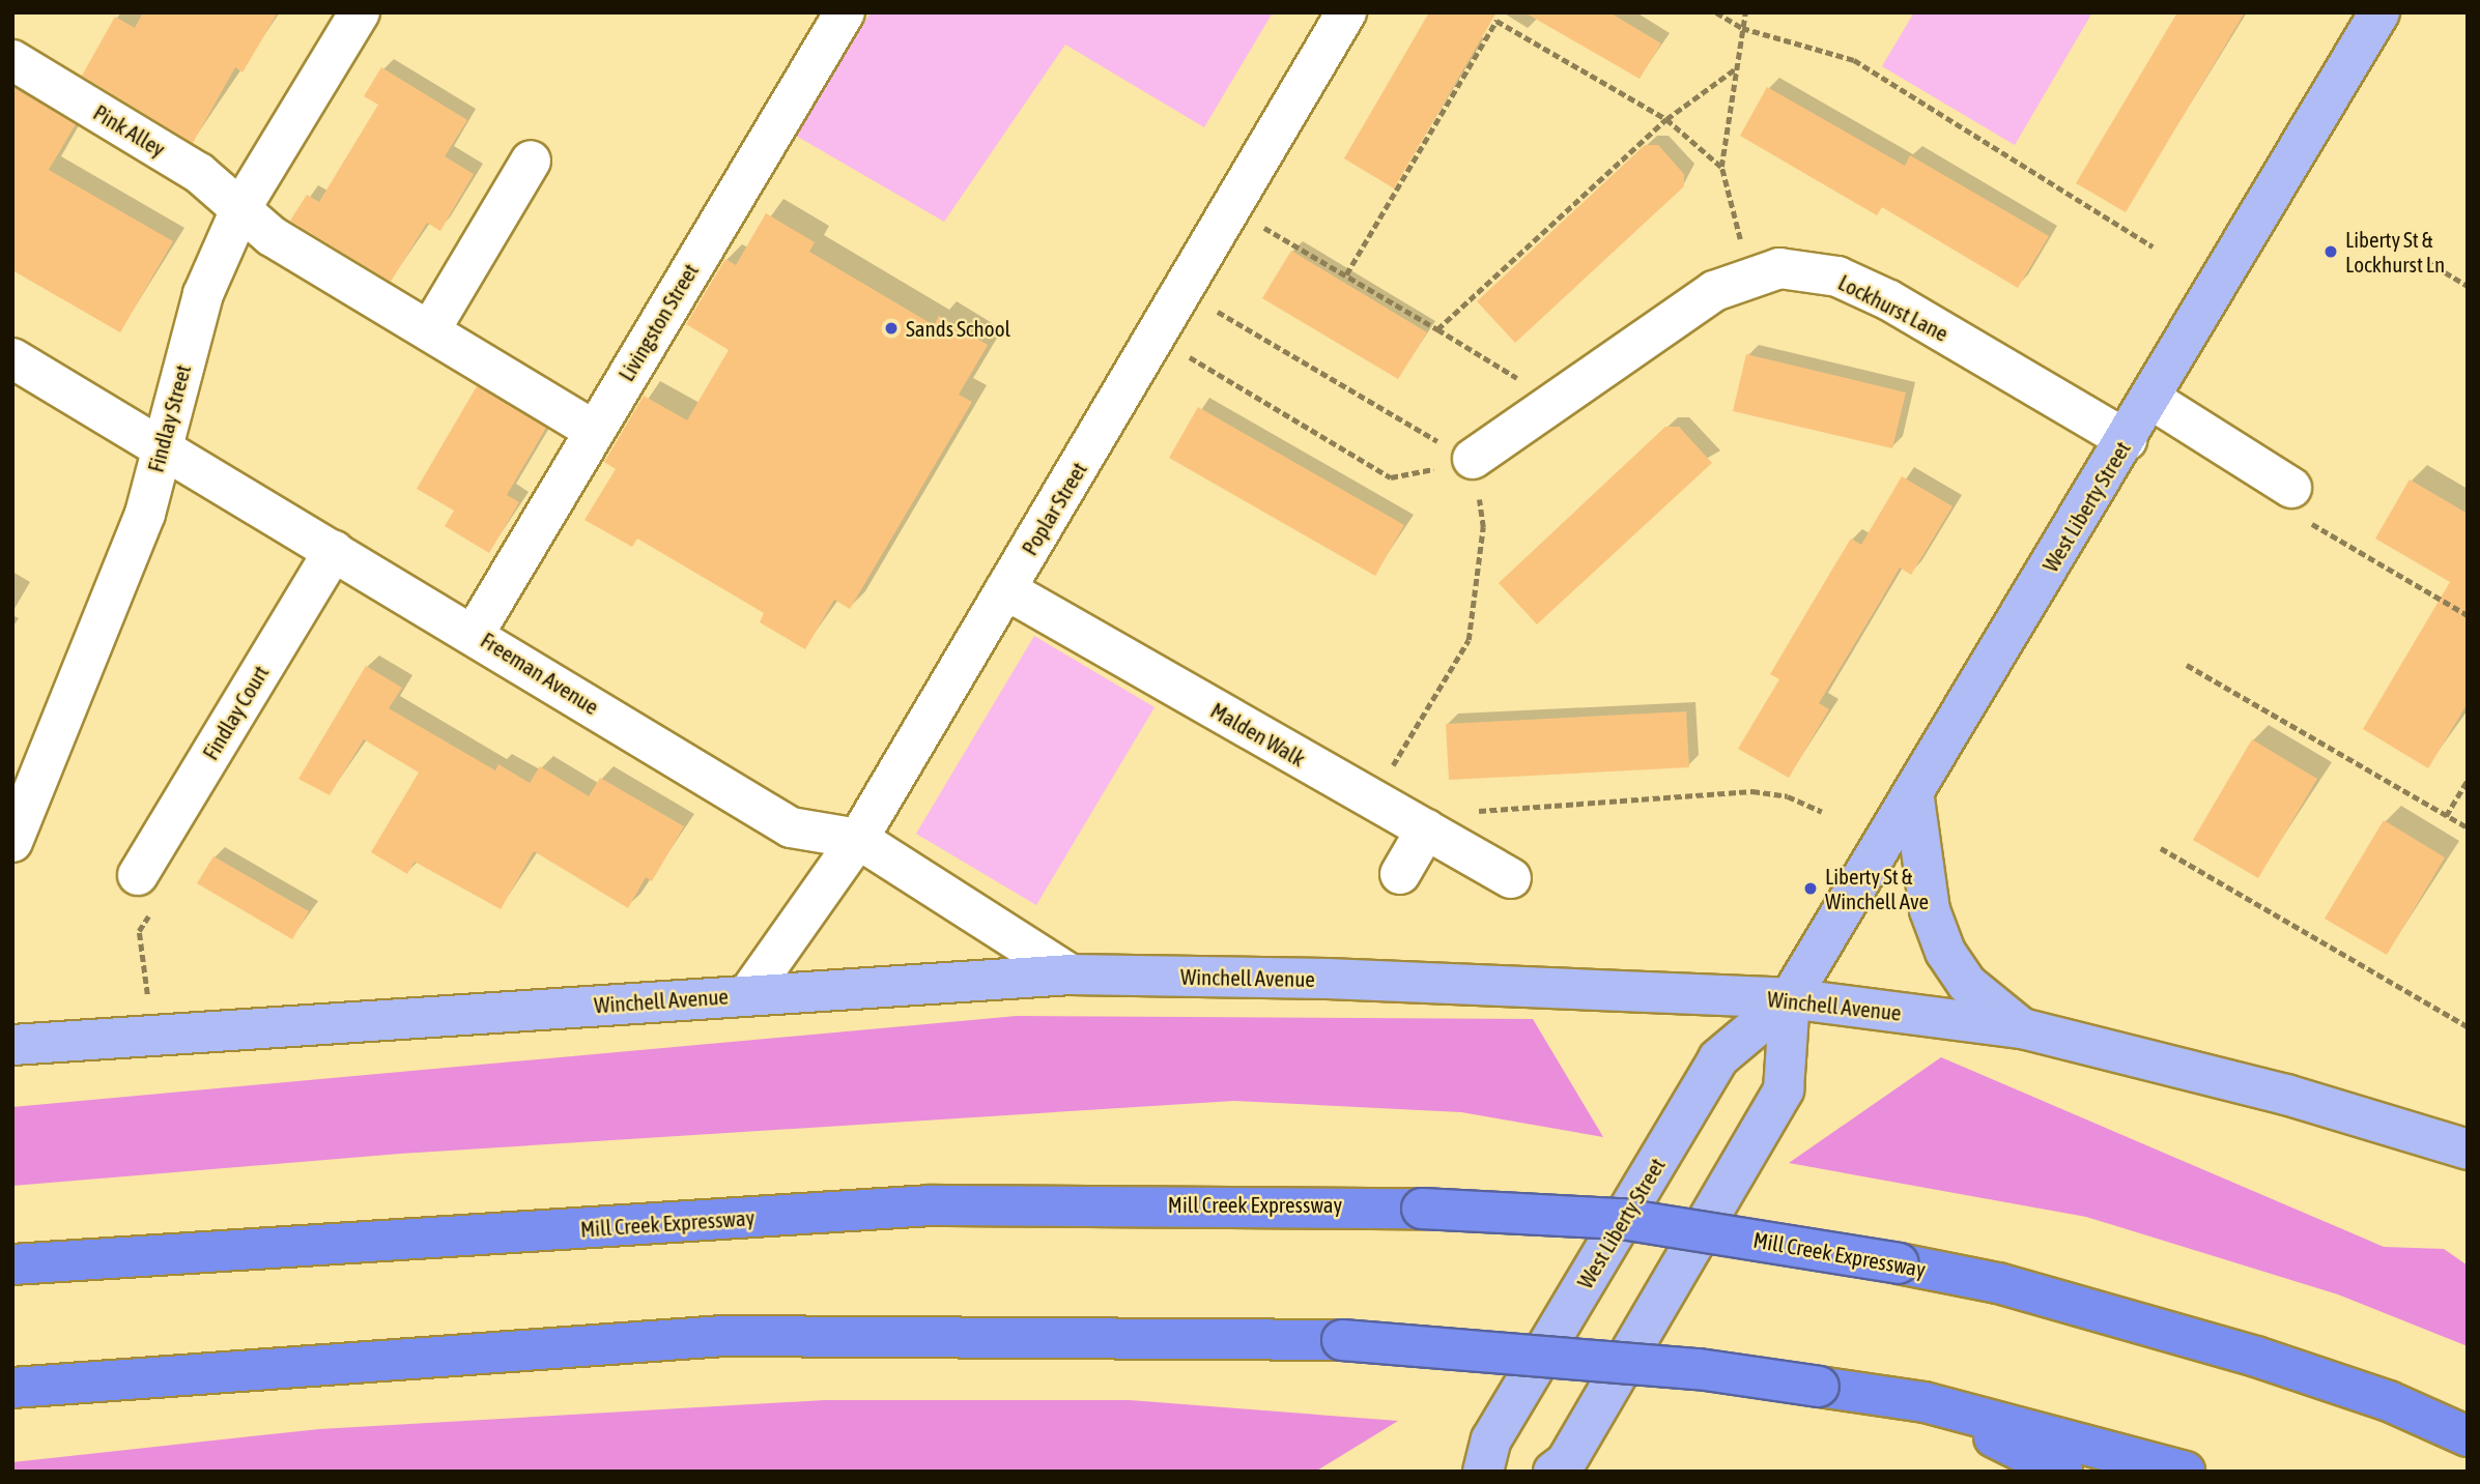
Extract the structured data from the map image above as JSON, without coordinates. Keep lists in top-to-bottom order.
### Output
{
  "streets": {
    "highway": ["Mill Creek Expressway"],
    "main road": ["West Liberty Street", "Winchell Avenue"],
    "street": [
      "Pink Alley",
      "Lockhurst Lane",
      "Livingston Street",
      "Findlay Street",
      "Poplar Street",
      "Freeman Avenue",
      "Findlay Court",
      "Malden Walk"
    ]
  },
  "crossings": [
    ["Pink Alley", "Livingston Street"],
    ["Pink Alley", "Findlay Street"],
    ["Lockhurst Lane", "West Liberty Street"],
    ["Livingston Street", "Freeman Avenue"],
    ["Findlay Street", "Freeman Avenue"],
    ["West Liberty Street", "Winchell Avenue"],
    ["Poplar Street", "Freeman Avenue"],
    ["Poplar Street", "Malden Walk"],
    ["Poplar Street", "Winchell Avenue"],
    ["Freeman Avenue", "Findlay Court"],
    ["Freeman Avenue", "Winchell Avenue"]
  ],
  "places": ["Liberty St & Lockhurst Ln", "Sands School", "Liberty St & Winchell Ave"]
}
